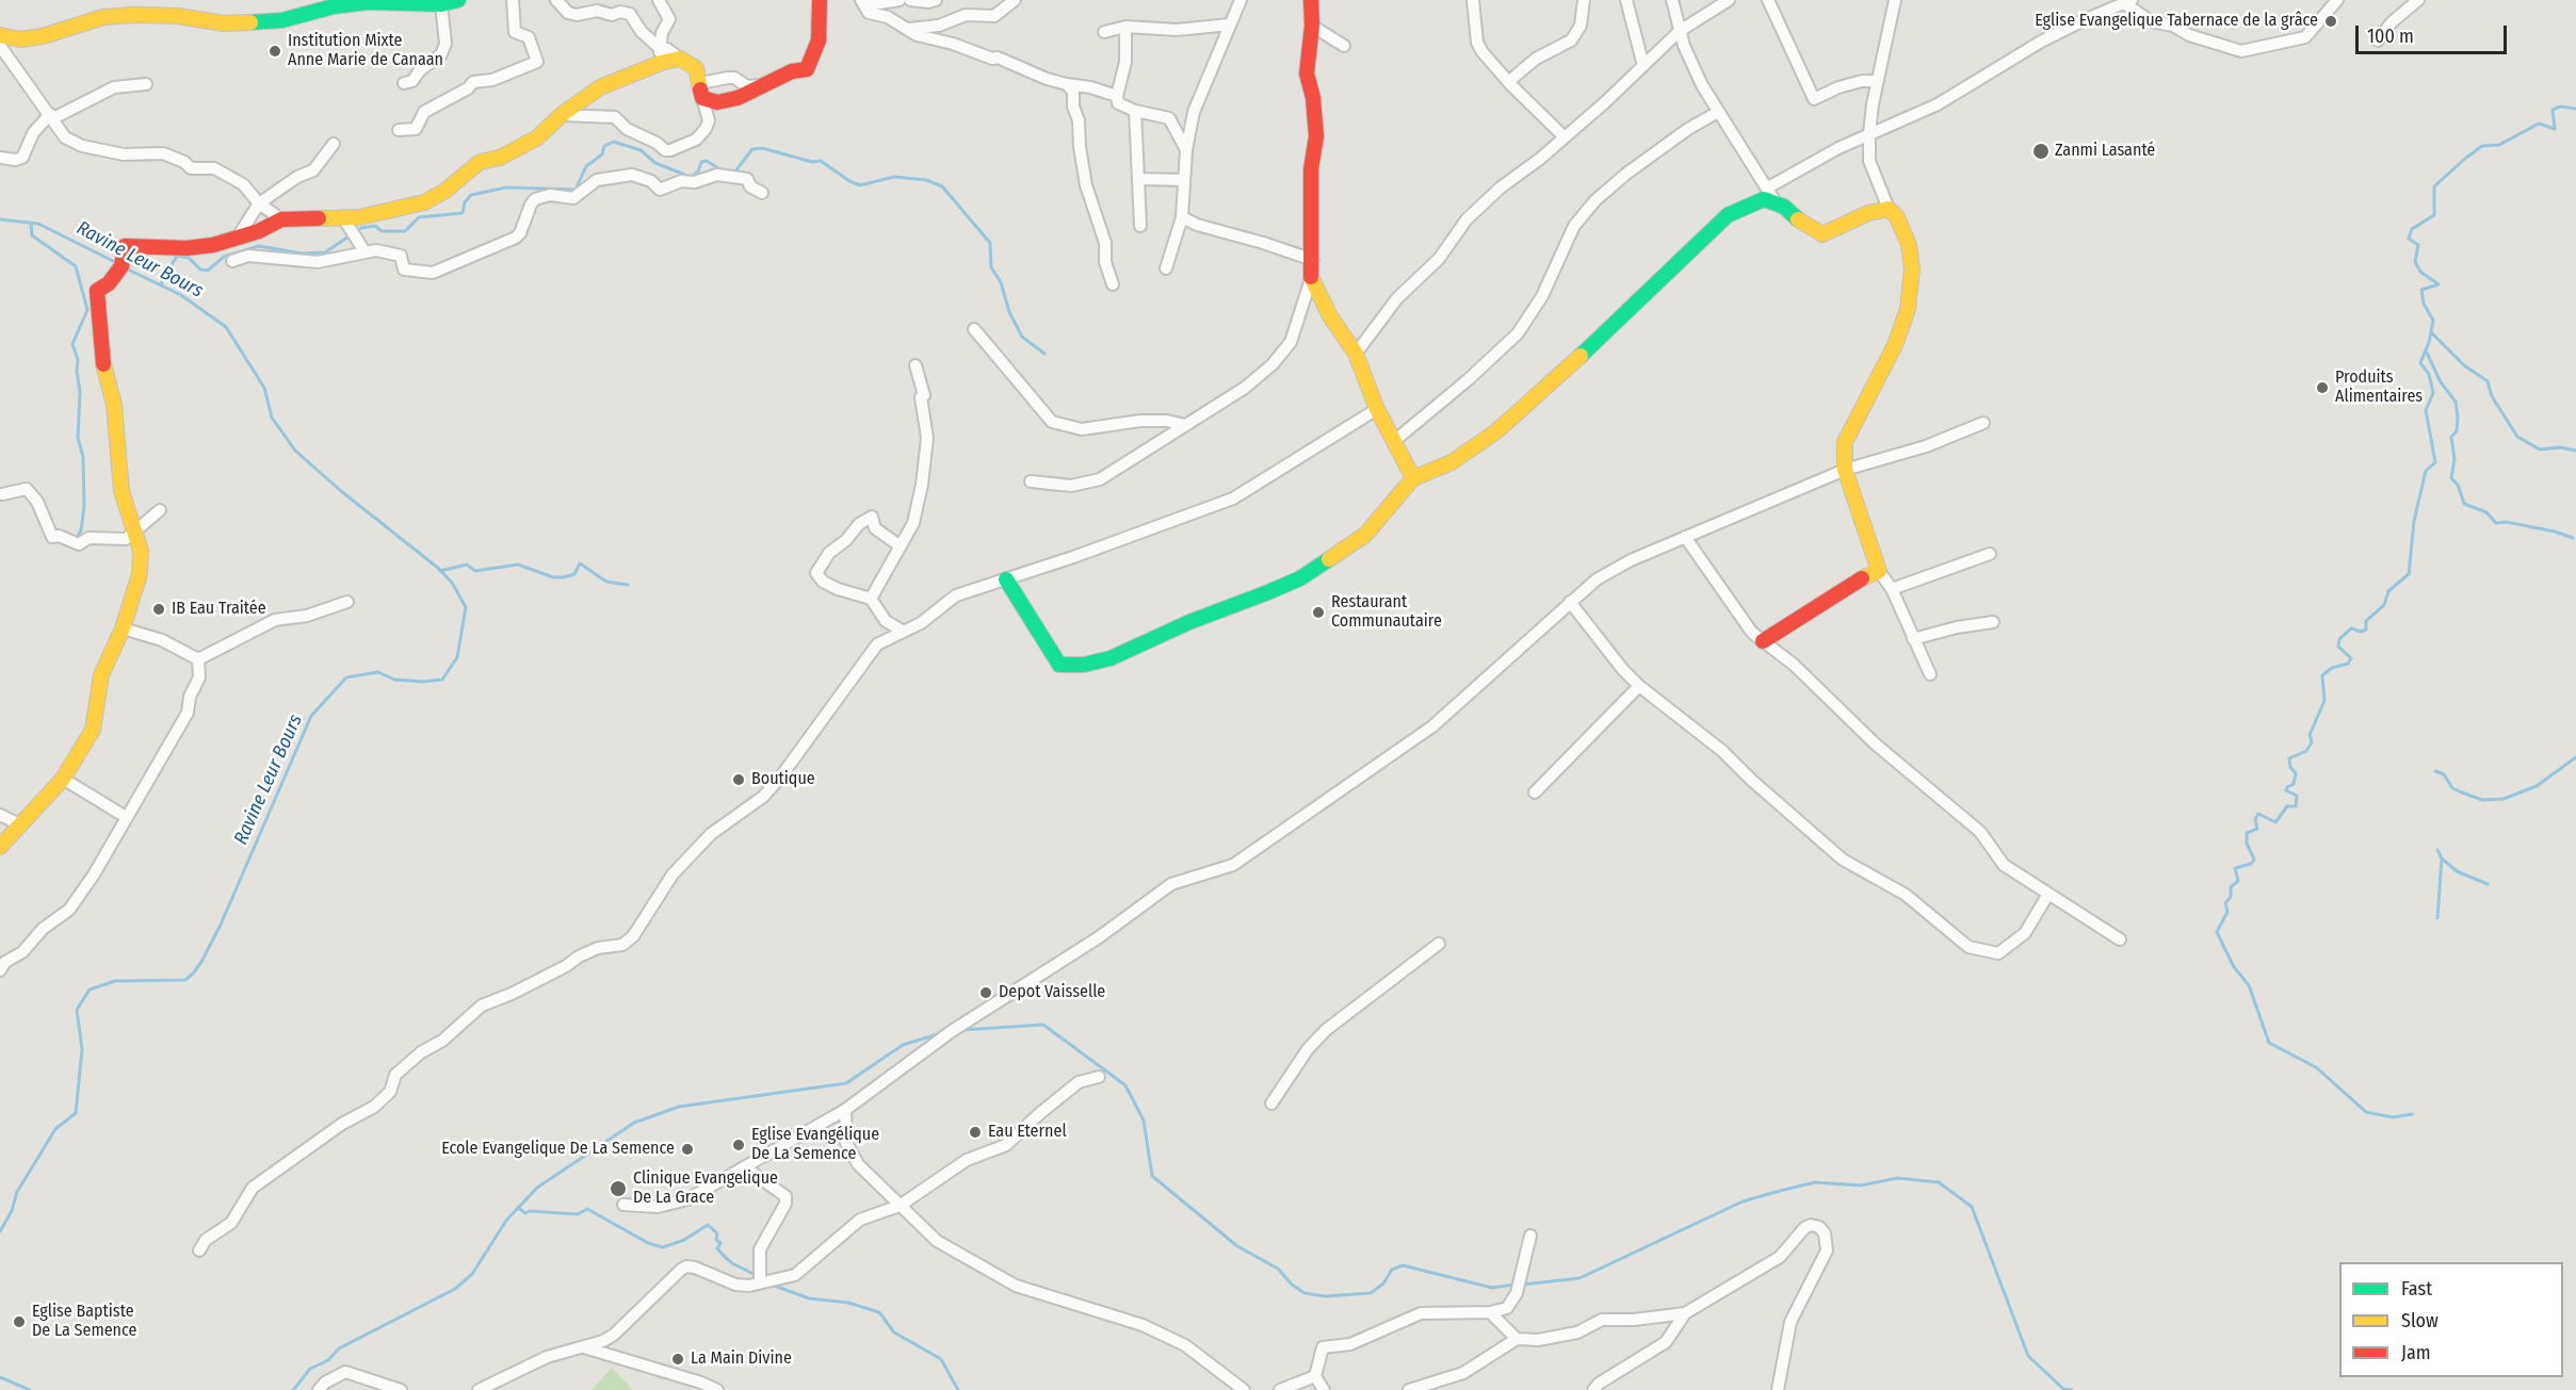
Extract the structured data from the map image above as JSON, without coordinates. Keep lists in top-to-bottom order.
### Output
{
  "water": ["Ravine Leur Bours"],
  "places": [
    "Eglise Evangelique Tabernace de la grâce",
    "Institution Mixte Anne Marie de Canaan",
    "Zanmi Lasanté",
    "Produits Alimentaires",
    "IB Eau Traitée",
    "Restaurant Communautaire",
    "Boutique",
    "Depot Vaisselle",
    "Eau Eternel",
    "Eglise Evangélique De La Semence",
    "Ecole Evangelique De La Semence",
    "Clinique Evangelique De La Grace",
    "Eglise Baptiste De La Semence",
    "La Main Divine"
  ],
  "legend": ["Fast", "Slow", "Jam"],
  "scale_bar": "100 m"
}
